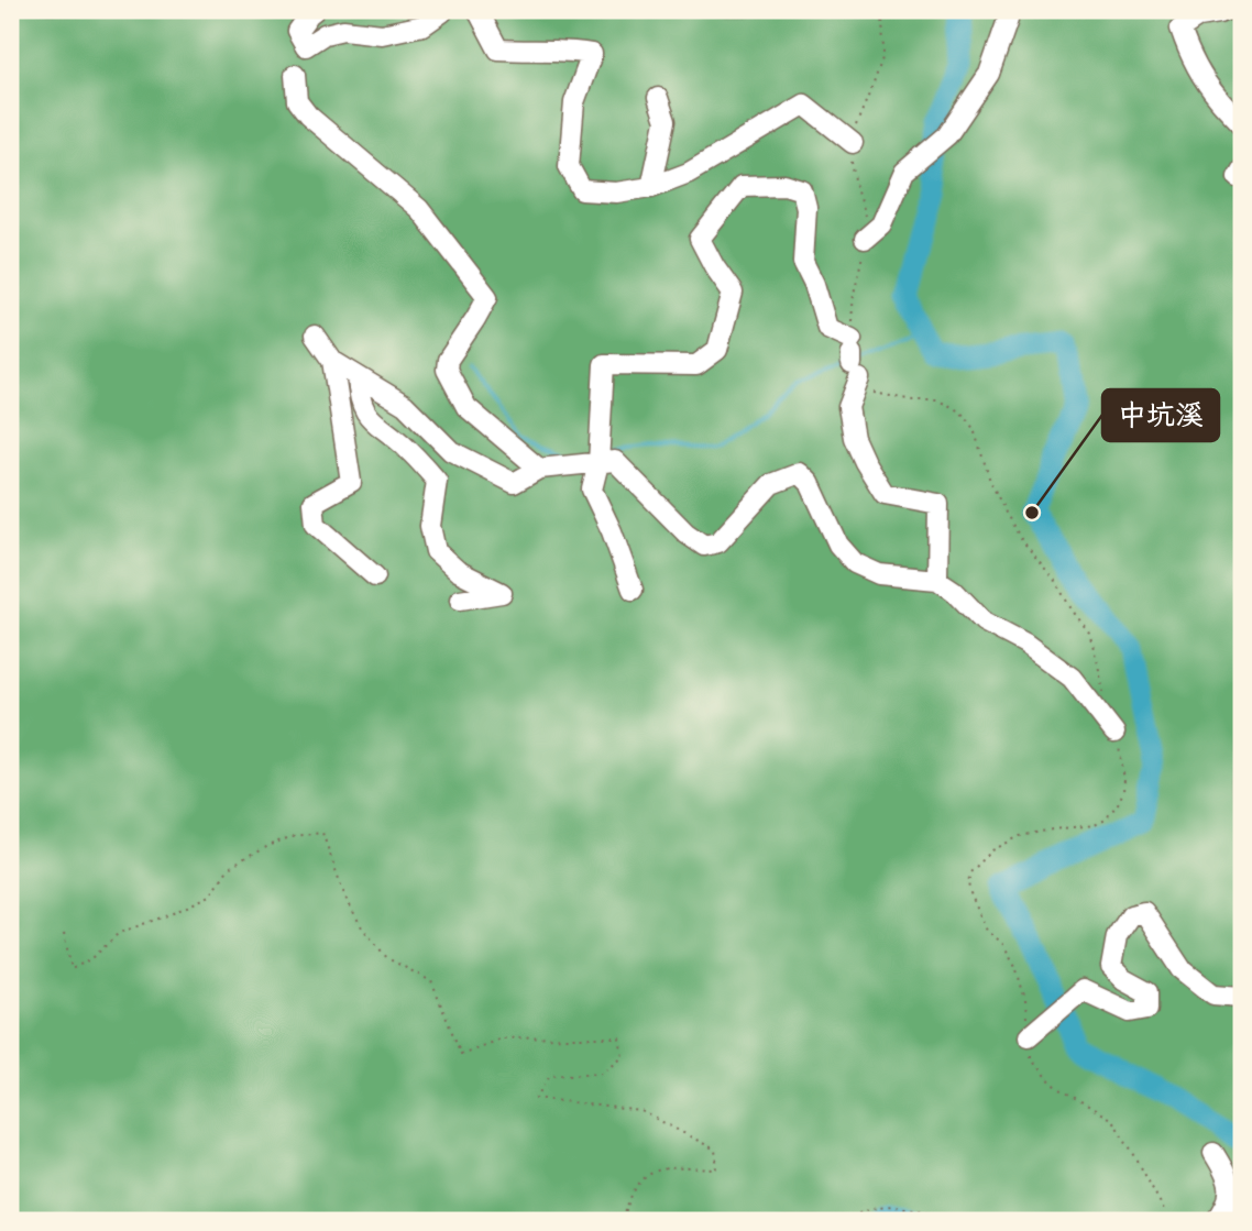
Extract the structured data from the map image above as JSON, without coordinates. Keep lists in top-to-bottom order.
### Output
{
  "places": ["中坑溪"]
}
